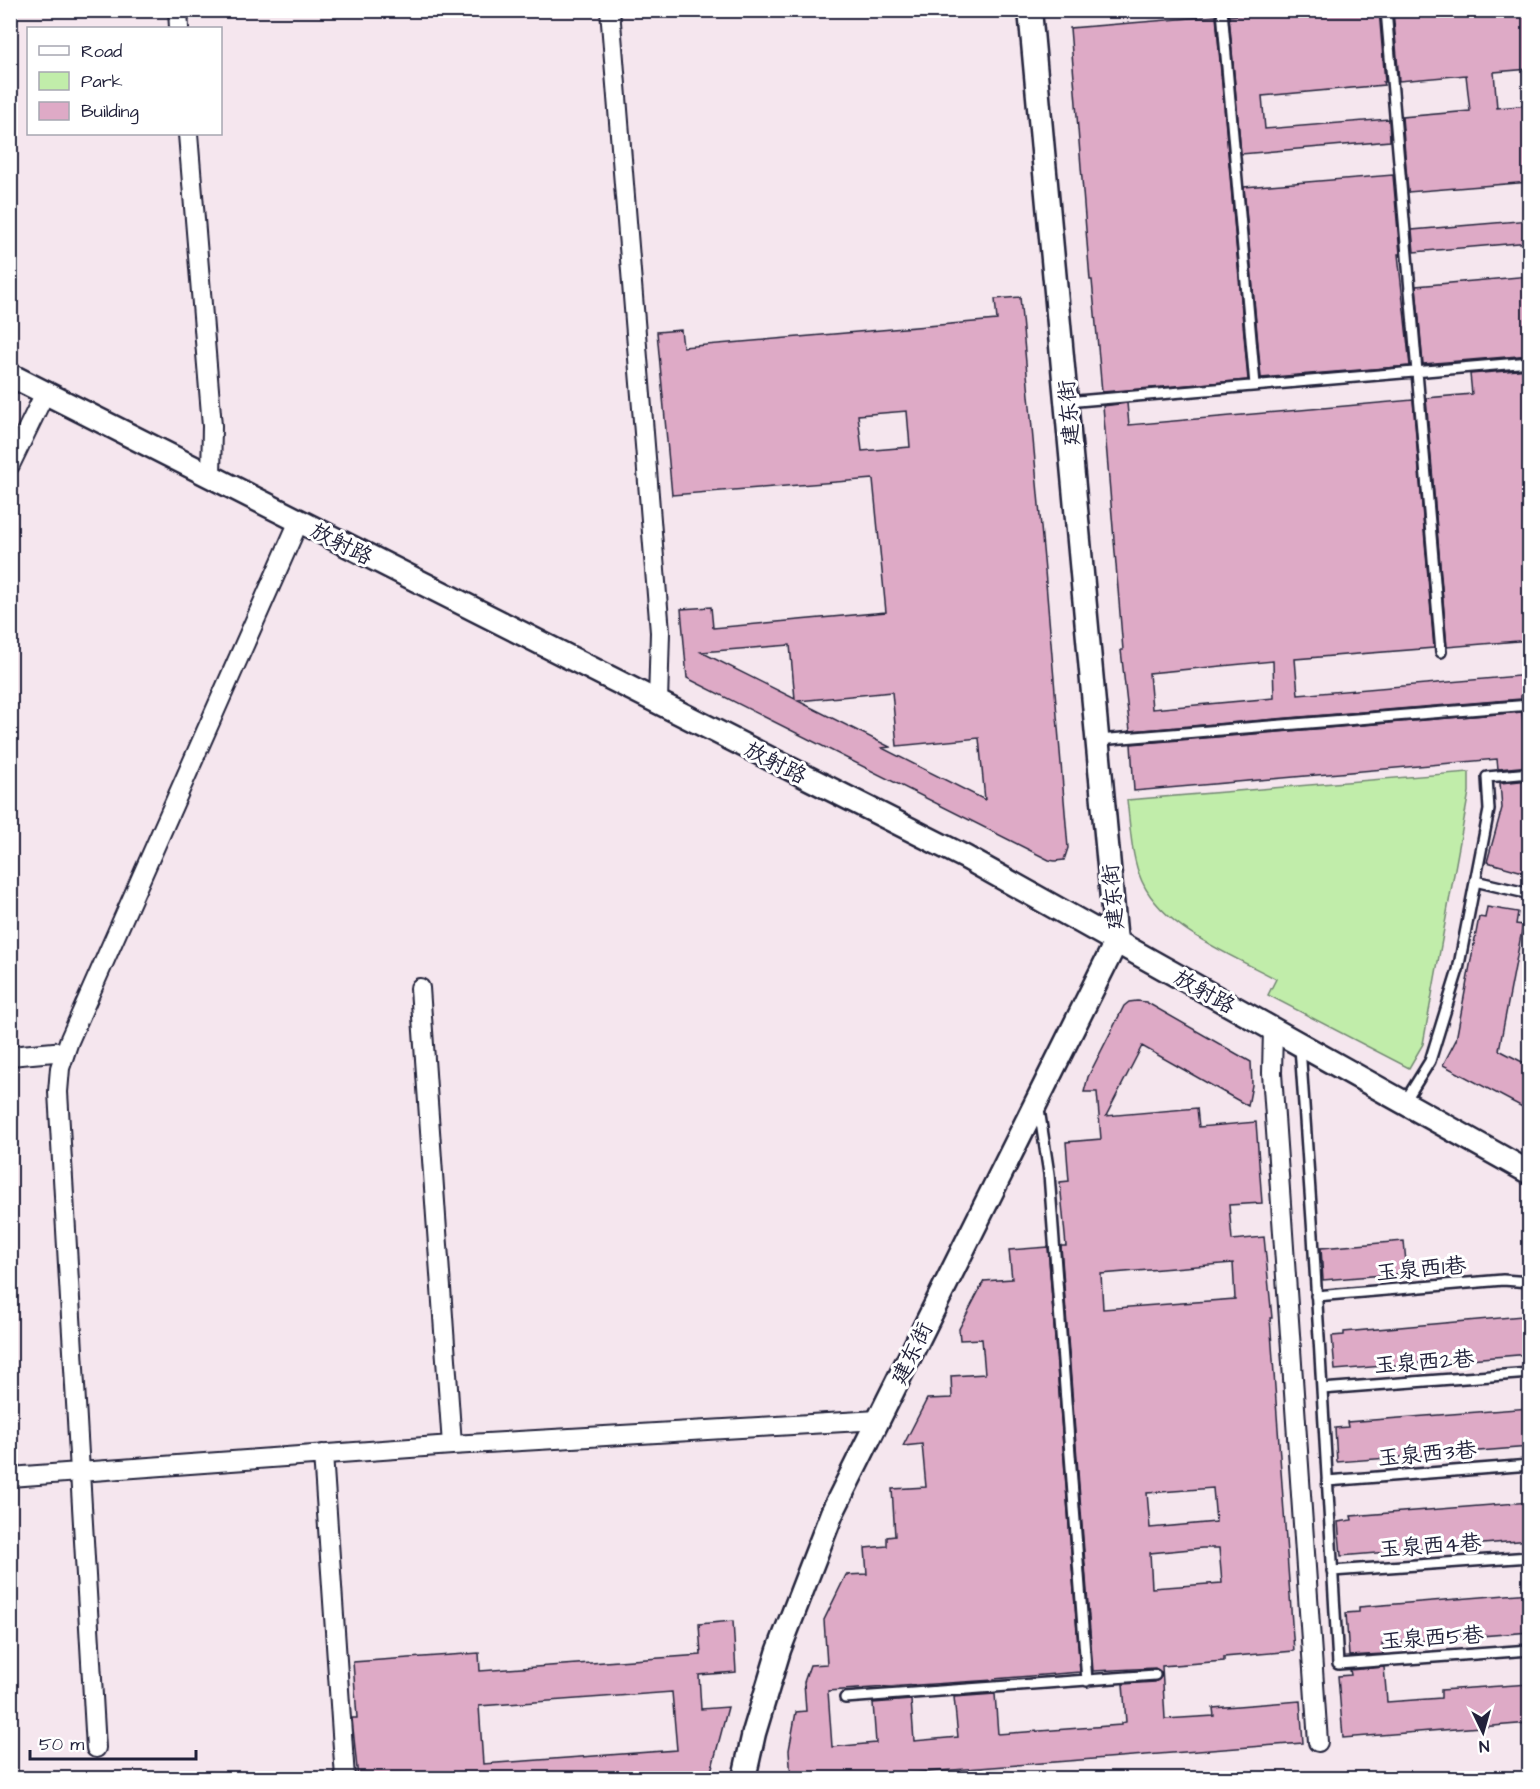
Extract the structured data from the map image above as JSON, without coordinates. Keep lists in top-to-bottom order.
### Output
{
  "streets": {
    "street": ["建东街", "放射路"],
    "lane": [
      "玉泉西1巷",
      "玉泉西2巷",
      "玉泉西3巷",
      "玉泉西4巷",
      "玉泉西5巷"
    ]
  },
  "crossings": [
    ["建东街", "放射路"],
    ["玉泉西4巷", "玉泉西5巷"]
  ],
  "legend": ["Road", "Park", "Building"],
  "scale_bar": "50 m",
  "north": "bottom"
}
